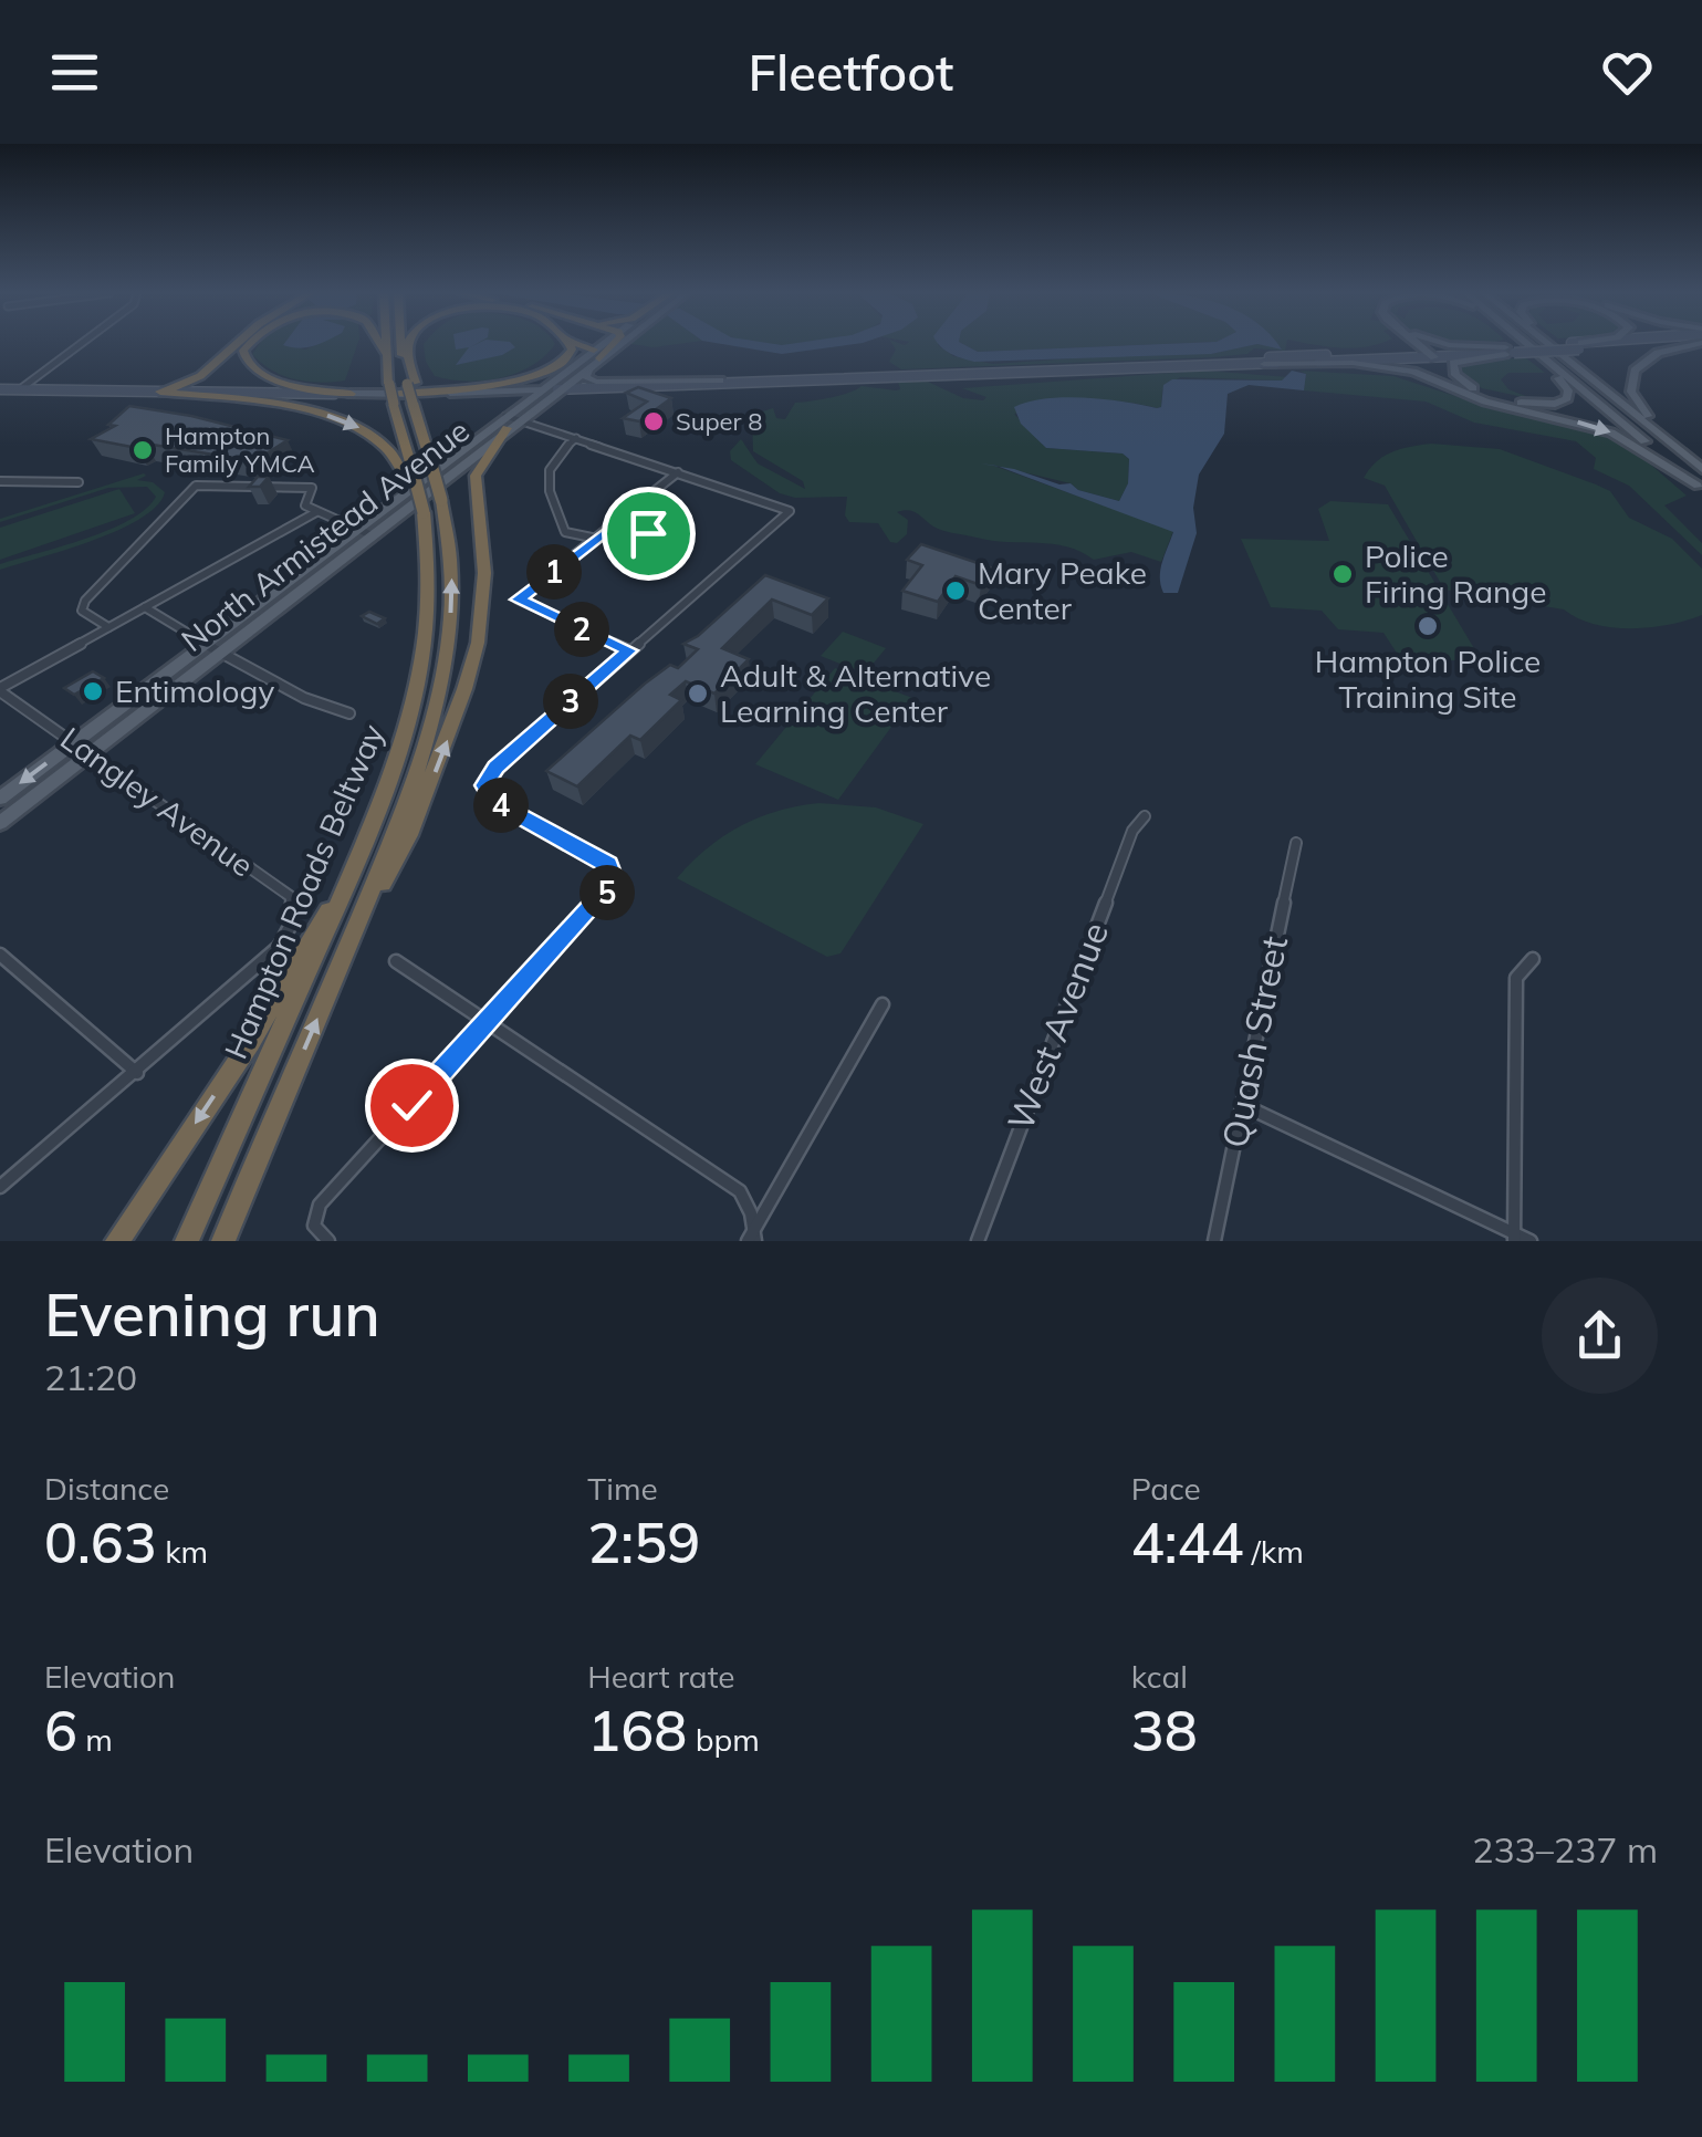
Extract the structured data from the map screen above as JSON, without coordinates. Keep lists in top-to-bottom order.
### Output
{
  "streets": {
    "highway": ["Hampton Roads Beltway"],
    "main road": ["North Armistead Avenue"],
    "street": ["Langley Avenue", "West Avenue", "Quash Street"]
  },
  "crossings": [
    ["North Armistead Avenue", "Langley Avenue"]
  ],
  "places": [
    "Super 8",
    "Hampton Family YMCA",
    "Police Firing Range",
    "Mary Peake Center",
    "Hampton Police Training Site",
    "Entimology",
    "Adult & Alternative Learning Center"
  ],
  "page": {
    "header": "Fleetfoot",
    "pins": [
      "1",
      "2",
      "3",
      "4",
      "5"
    ],
    "heading": ["Evening run", "21:20"],
    "stats": [
      ["Distance", "0.63 km"],
      ["Time", "2:59"],
      ["Pace", "4:44 /km"],
      ["Elevation", "6 m"],
      ["Heart rate", "168 bpm"],
      ["kcal", "38"]
    ],
    "chart": ["Elevation", "233–237 m"]
  }
}
